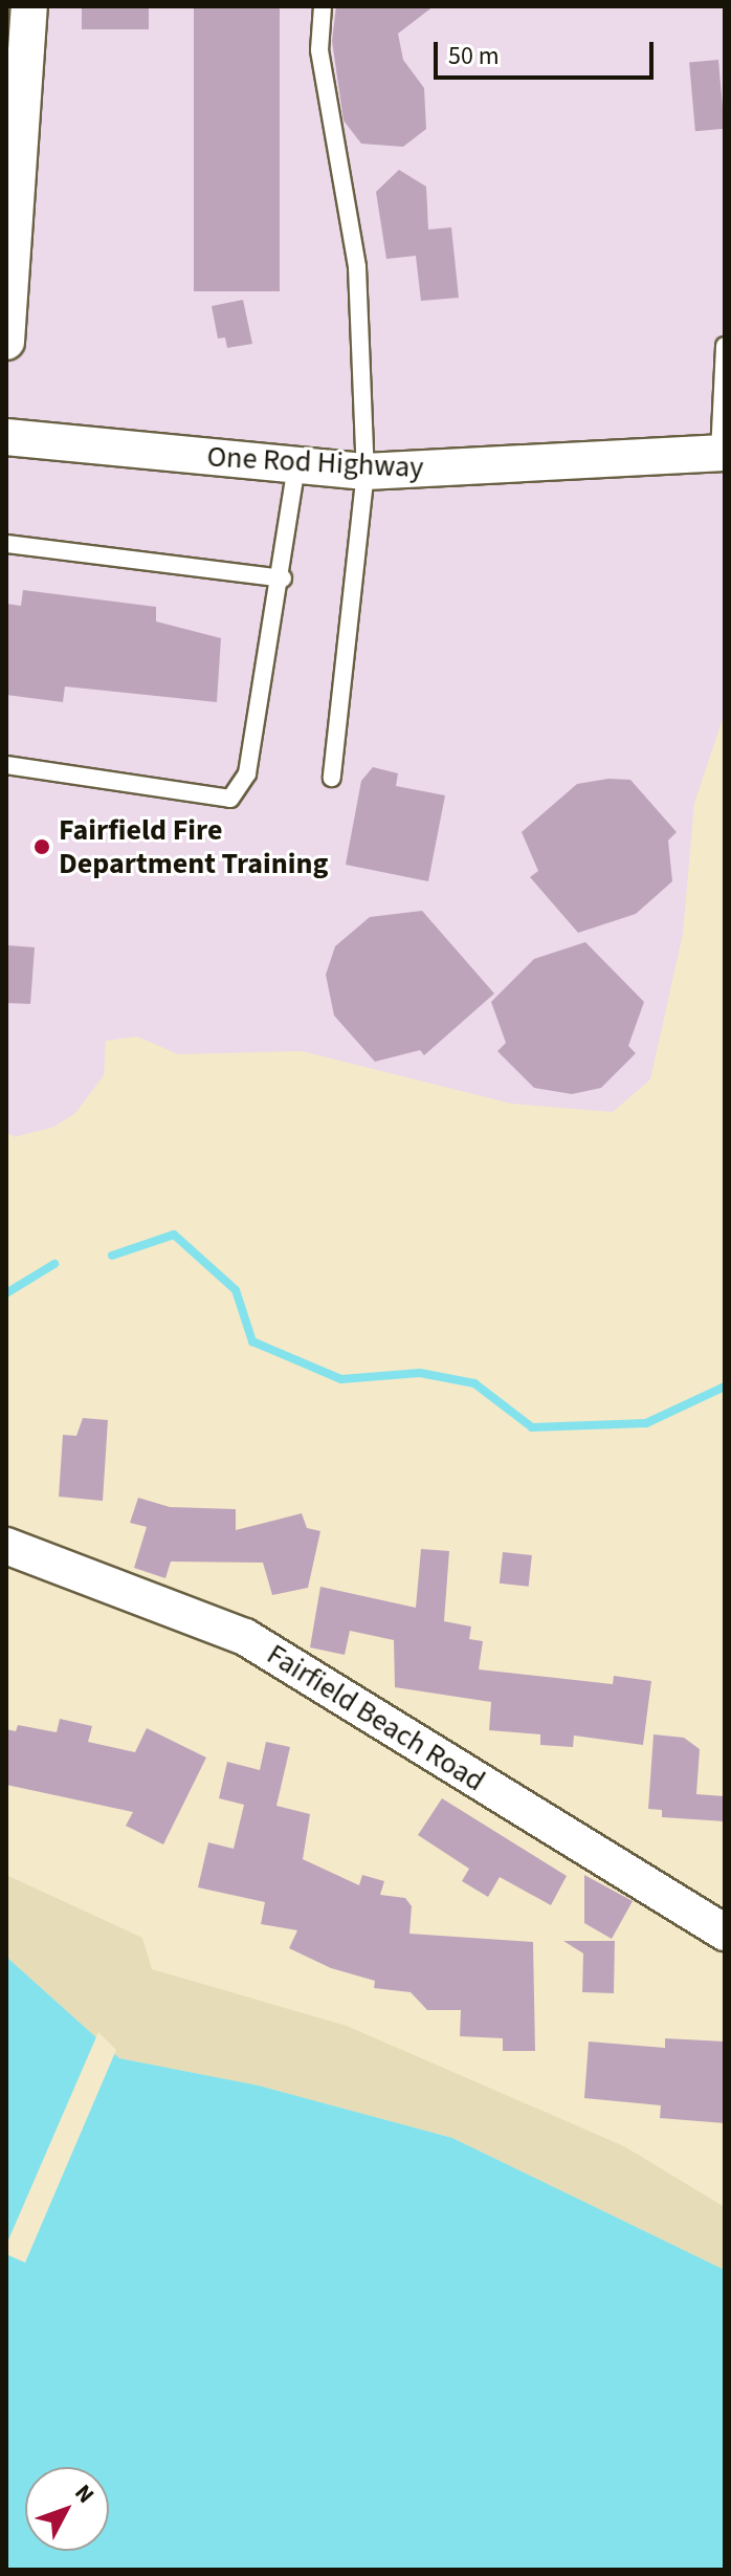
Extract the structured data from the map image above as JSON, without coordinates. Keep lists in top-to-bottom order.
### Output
{
  "streets": {
    "street": ["One Rod Highway", "Fairfield Beach Road"]
  },
  "places": ["Fairfield Fire Department Training"],
  "scale_bar": "50 m",
  "north": "top right"
}
